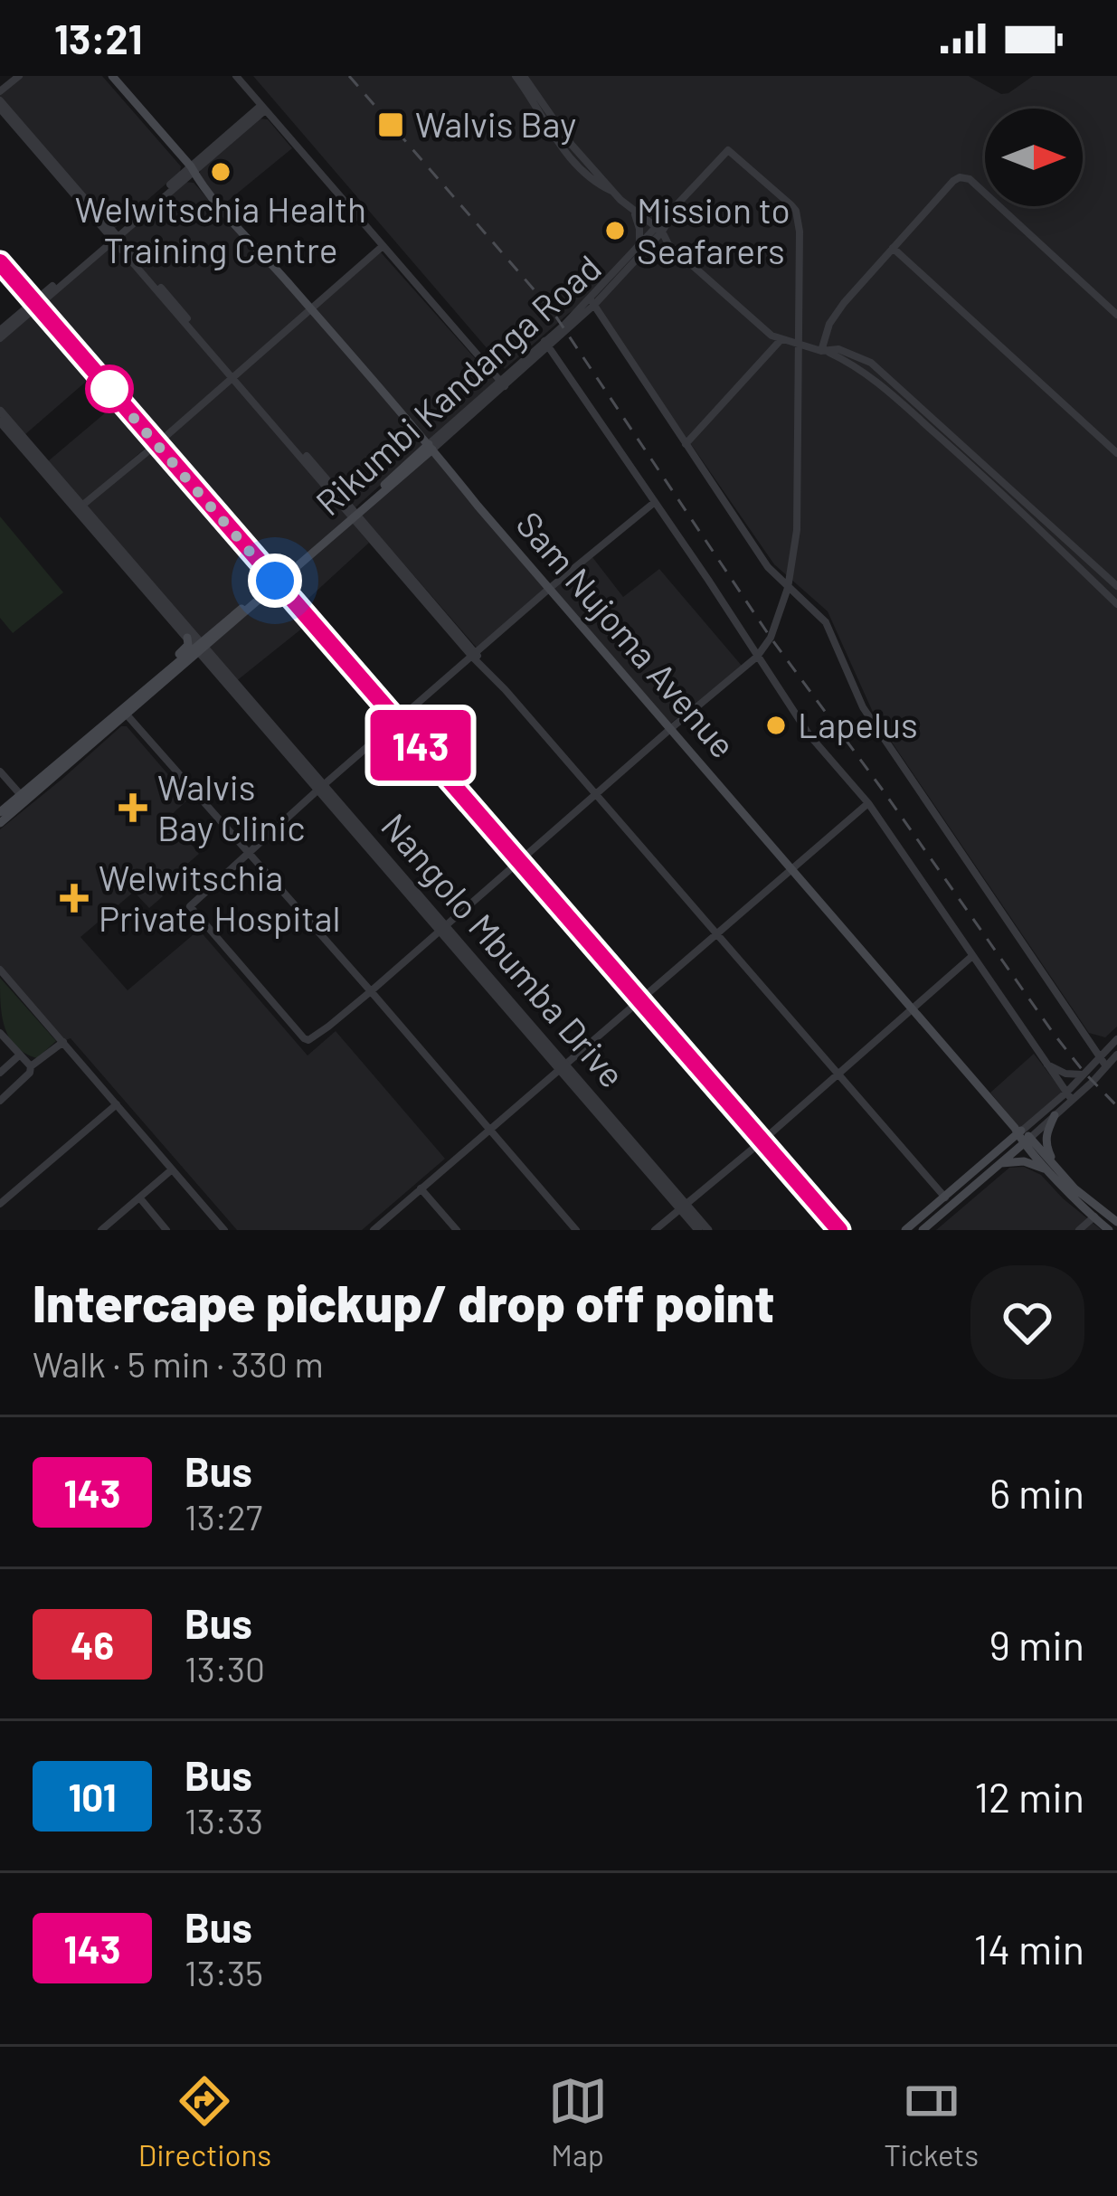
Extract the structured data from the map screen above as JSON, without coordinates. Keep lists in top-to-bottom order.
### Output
{
  "streets": {
    "main road": ["Rikumbi Kandanga Road", "Sam Nujoma Avenue"],
    "street": ["Nangolo Mbumba Drive"]
  },
  "crossings": [
    ["Rikumbi Kandanga Road", "Sam Nujoma Avenue"],
    ["Rikumbi Kandanga Road", "Nangolo Mbumba Drive"]
  ],
  "places": {
    "transit": ["Walvis Bay"],
    "other": ["Welwitschia Health Training Centre", "Mission to Seafarers", "Lapelus"],
    "health": ["Walvis Bay Clinic", "Welwitschia Private Hospital"]
  },
  "lines": ["bus line 143"],
  "north": "right",
  "page": {
    "status": "13:21",
    "on_map": "143",
    "heading": ["Intercape pickup/ drop off point", "Walk · 5 min · 330 m"],
    "list": [
      {
        "mark": "143",
        "name": "Bus",
        "note": "13:27",
        "value": "6 min"
      },
      {
        "mark": "46",
        "name": "Bus",
        "note": "13:30",
        "value": "9 min"
      },
      {
        "mark": "101",
        "name": "Bus",
        "note": "13:33",
        "value": "12 min"
      },
      {
        "mark": "143",
        "name": "Bus",
        "note": "13:35",
        "value": "14 min"
      }
    ],
    "tabs": ["Directions", "Map", "Tickets"]
  }
}
